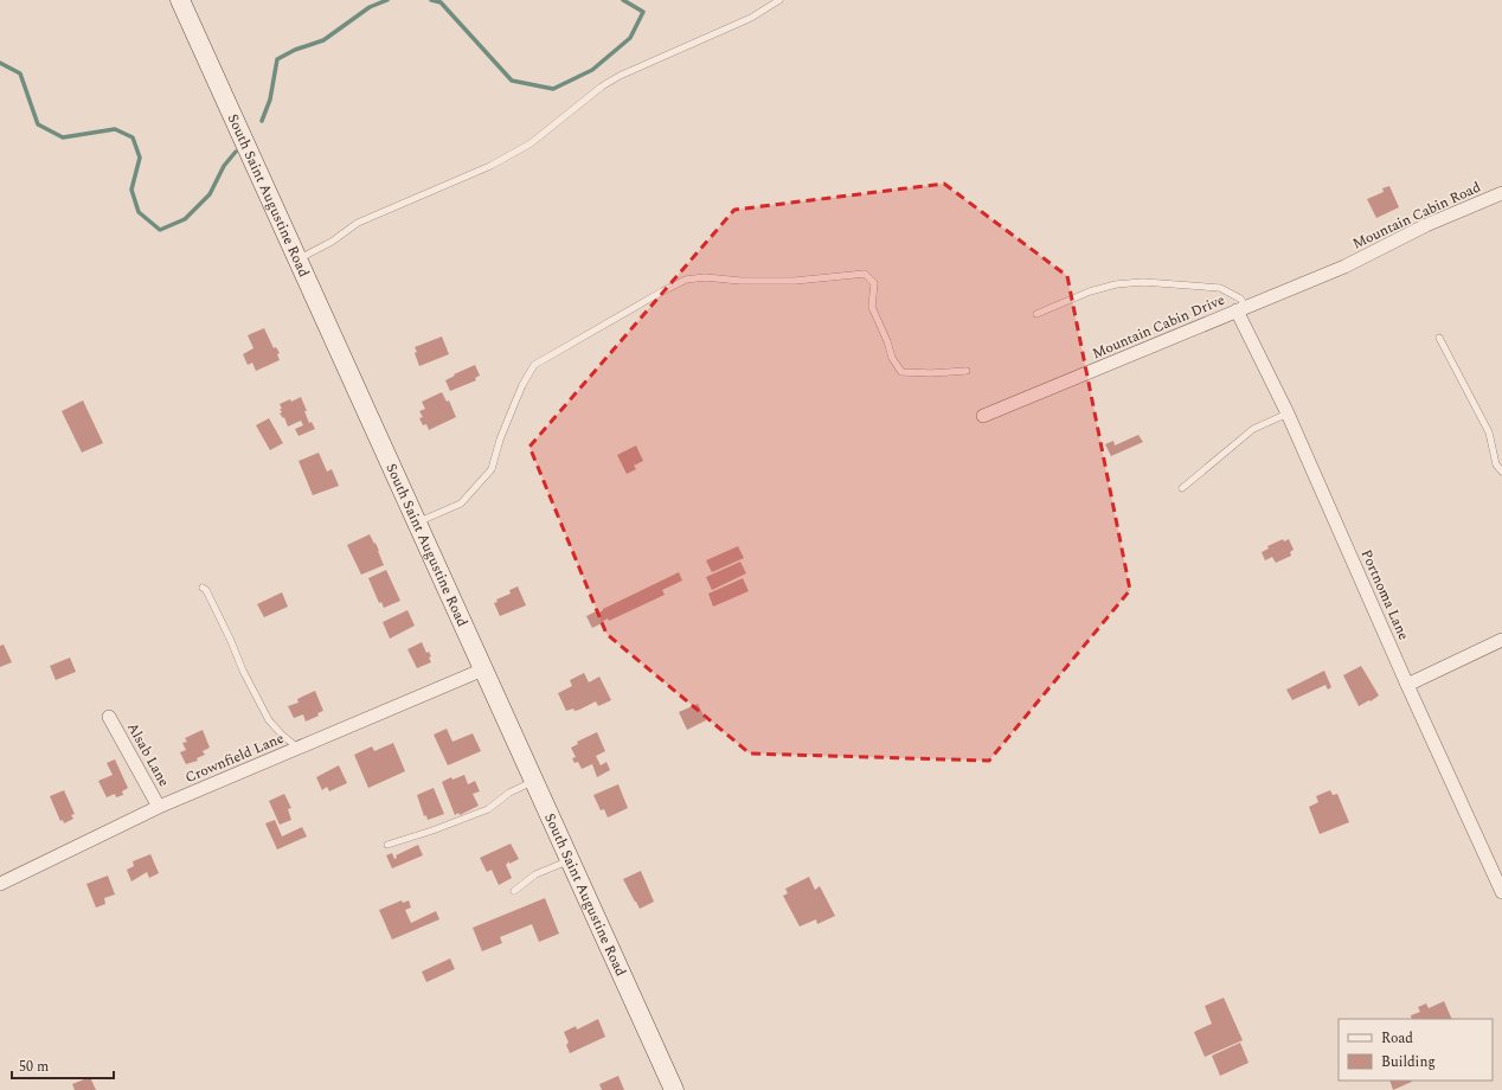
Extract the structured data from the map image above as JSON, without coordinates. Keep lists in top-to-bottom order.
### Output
{
  "streets": {
    "street": [
      "South Saint Augustine Road",
      "Mountain Cabin Road",
      "Mountain Cabin Drive",
      "Portnoma Lane",
      "Alsab Lane",
      "Crownfield Lane"
    ]
  },
  "crossings": [
    ["South Saint Augustine Road", "Crownfield Lane"],
    ["Mountain Cabin Road", "Mountain Cabin Drive"],
    ["Mountain Cabin Drive", "Portnoma Lane"],
    ["Alsab Lane", "Crownfield Lane"]
  ],
  "legend": ["Road", "Building"],
  "scale_bar": "50 m"
}
